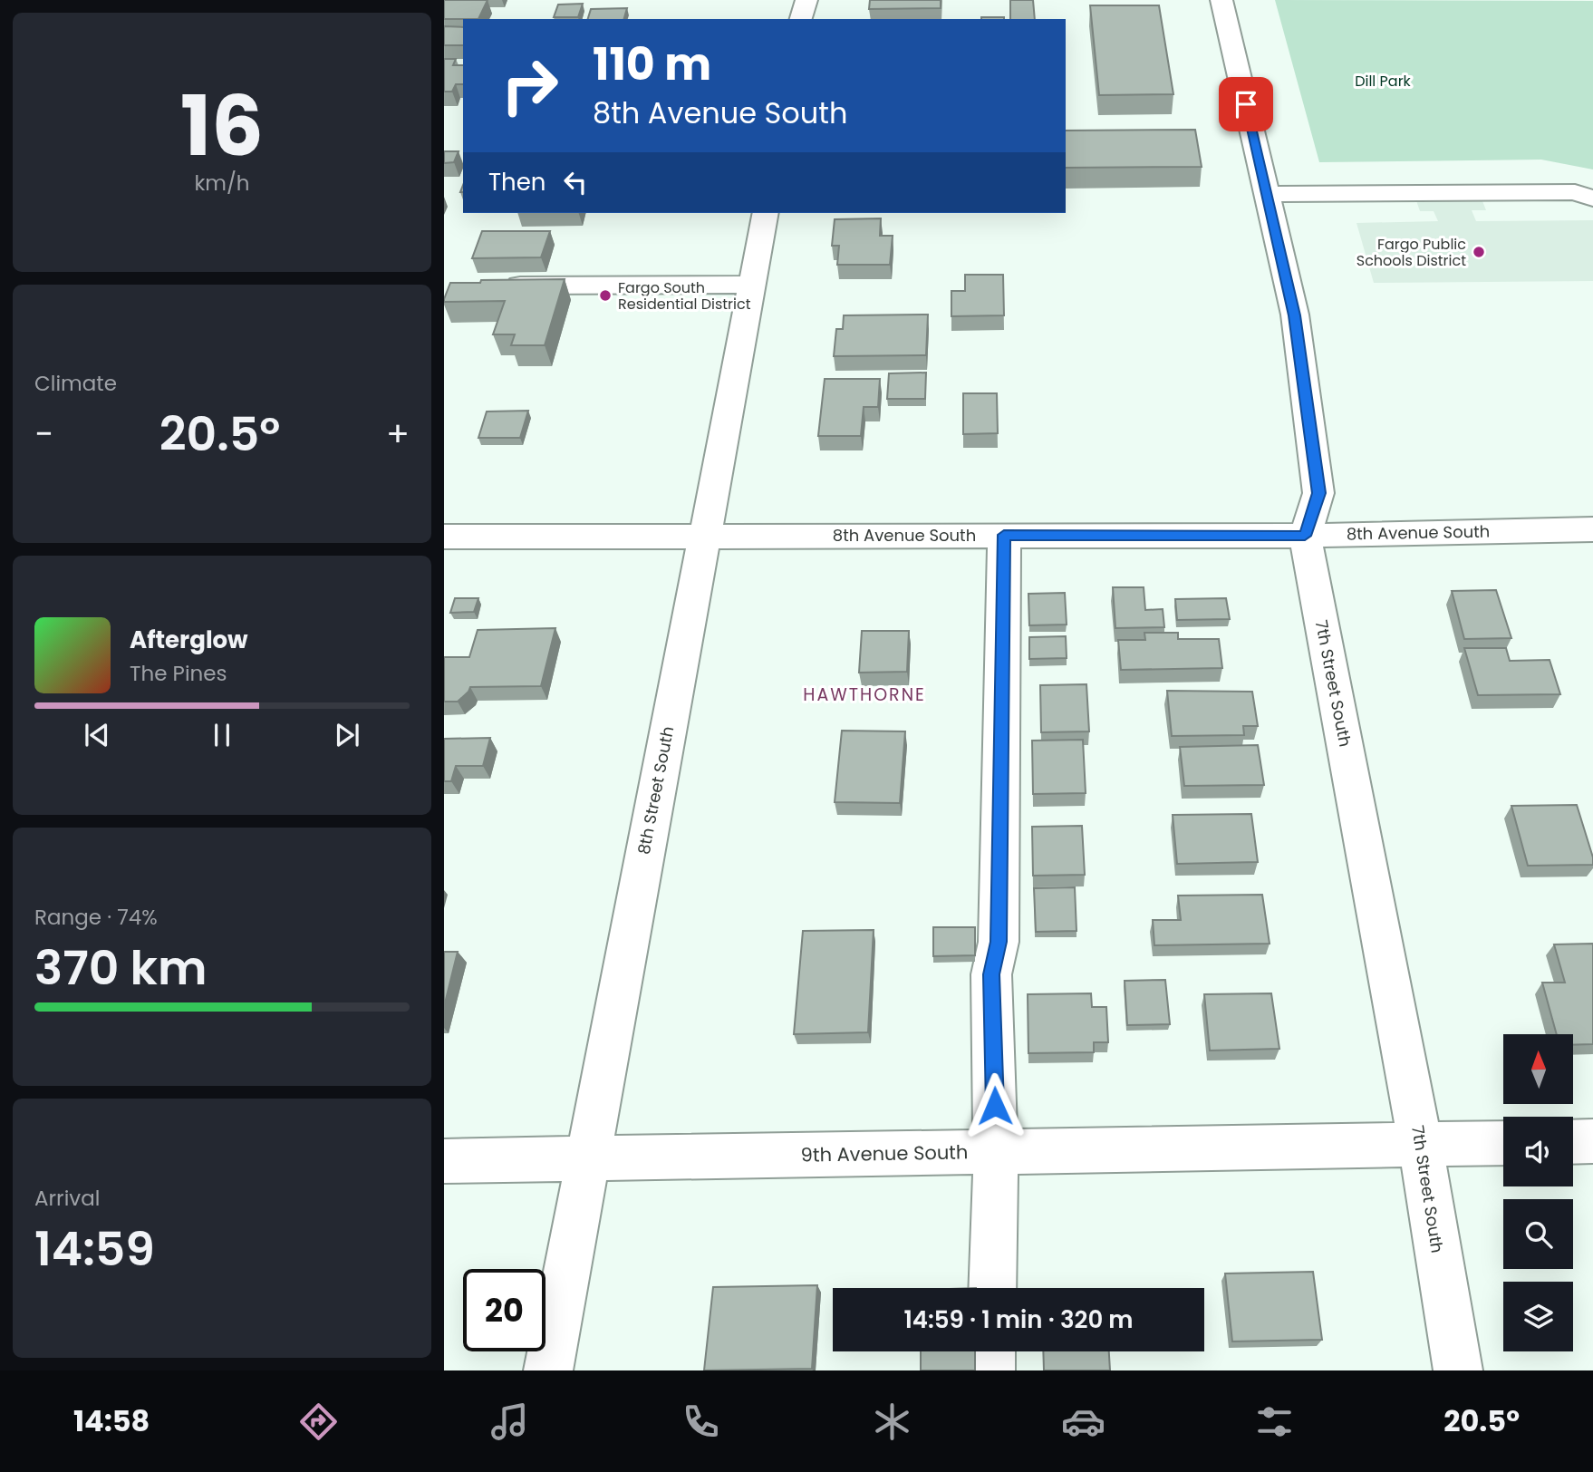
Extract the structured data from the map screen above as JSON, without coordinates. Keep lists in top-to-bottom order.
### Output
{
  "streets": {
    "street": [
      "8th Avenue South",
      "7th Street South",
      "8th Street South",
      "9th Avenue South"
    ]
  },
  "crossings": [
    ["8th Avenue South", "7th Street South"],
    ["8th Avenue South", "8th Street South"],
    ["7th Street South", "9th Avenue South"],
    ["8th Street South", "9th Avenue South"]
  ],
  "districts": ["HAWTHORNE"],
  "parks": ["Dill Park"],
  "places": ["Fargo Public Schools District", "Fargo South Residential District"],
  "north": "top",
  "page": {
    "tile": [
      ["16", "km/h"],
      "Climate",
      ["Range · 74%", "370 km"],
      ["Arrival", "14:59"]
    ],
    "turn": ["110 m", "8th Avenue South"],
    "then": "Then",
    "heat": ["−", "20.5°", "+"],
    "song": ["Afterglow", "The Pines"],
    "limit": "20",
    "trip": "14:59 · 1 min · 320 m",
    "tabs": ["14:58", "20.5°"]
  }
}
